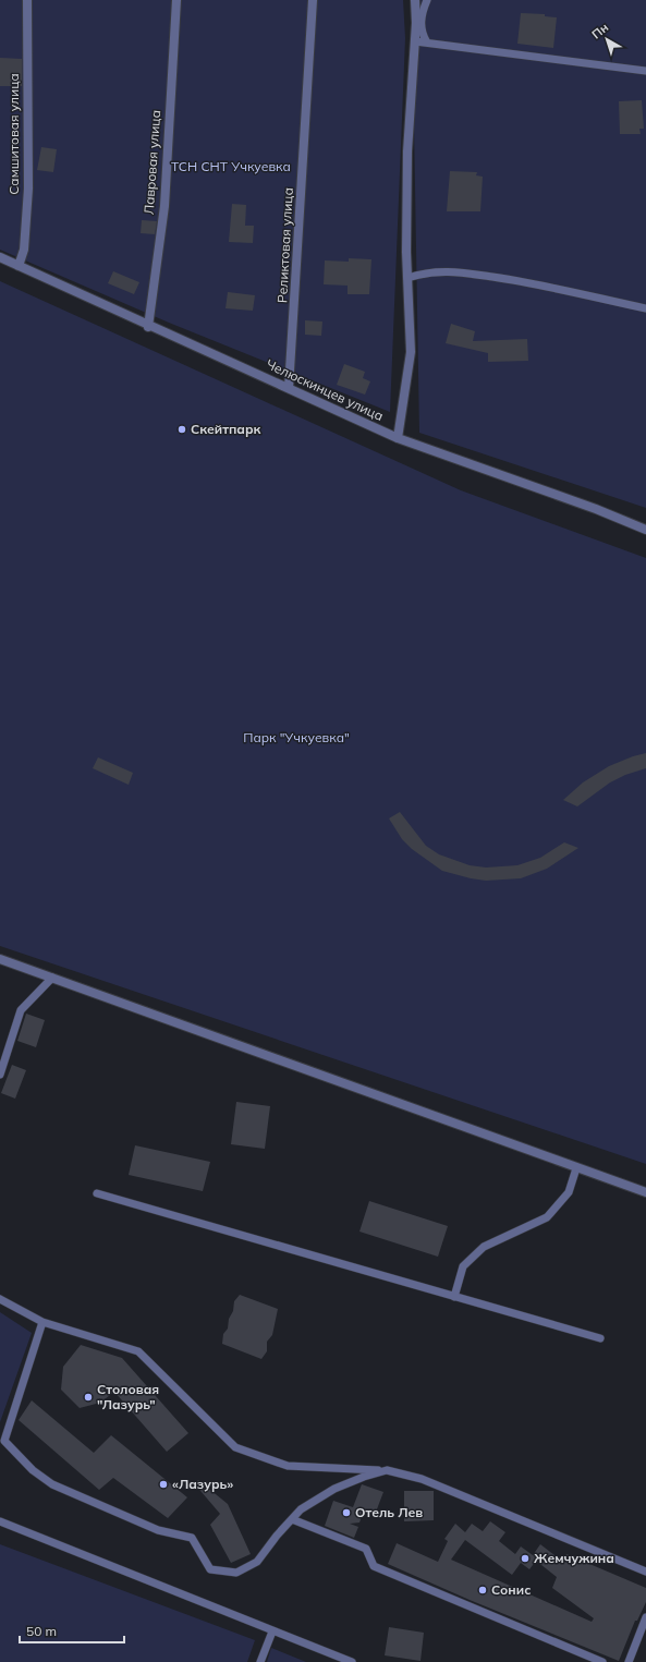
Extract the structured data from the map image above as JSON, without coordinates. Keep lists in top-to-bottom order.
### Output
{
  "streets": {
    "street": [
      "Самшитовая улица",
      "Лавровая улица",
      "Реликтовая улица",
      "Челюскинцев улица"
    ]
  },
  "crossings": [
    ["Самшитовая улица", "Челюскинцев улица"],
    ["Лавровая улица", "Челюскинцев улица"],
    ["Реликтовая улица", "Челюскинцев улица"]
  ],
  "parks": ["ТСН СНТ Учкуевка", "Парк \"Учкуевка\""],
  "places": [
    "Скейтпарк",
    "Столовая \"Лазурь\"",
    "«Лазурь»",
    "Отель Лев",
    "Жемчужина",
    "Сонис"
  ],
  "scale_bar": "50 m",
  "north": "top left"
}
